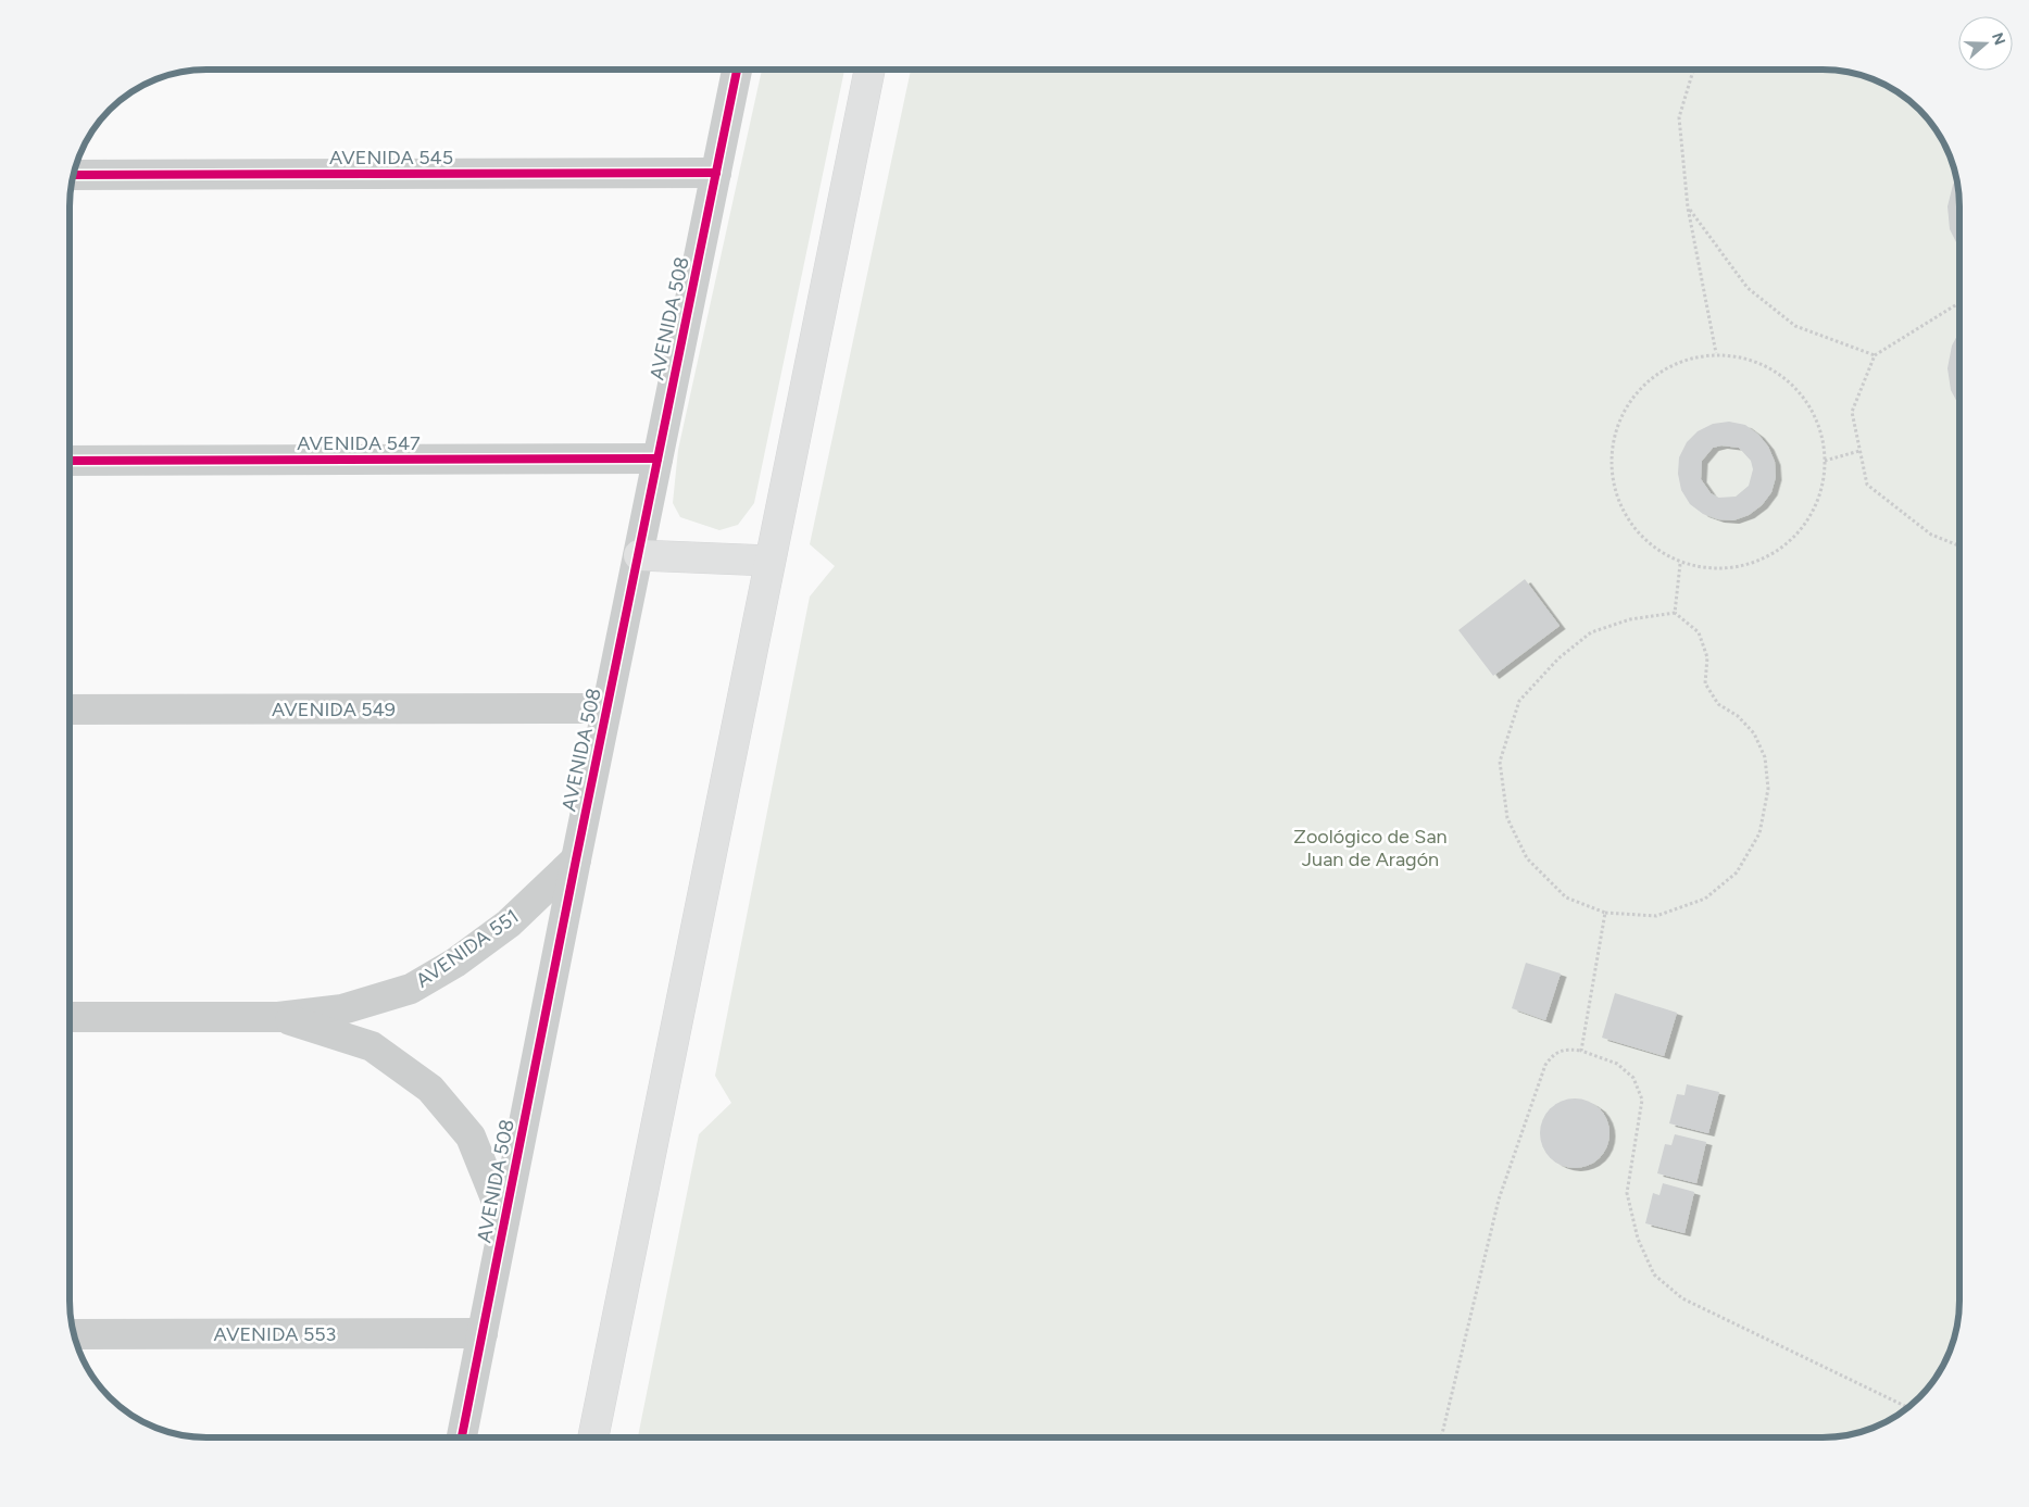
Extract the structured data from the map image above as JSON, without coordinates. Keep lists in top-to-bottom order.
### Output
{
  "streets": {
    "street": [
      "AVENIDA 545",
      "AVENIDA 508",
      "AVENIDA 547",
      "AVENIDA 549",
      "AVENIDA 551",
      "AVENIDA 553"
    ]
  },
  "crossings": [
    ["AVENIDA 545", "AVENIDA 508"],
    ["AVENIDA 508", "AVENIDA 547"],
    ["AVENIDA 508", "AVENIDA 549"],
    ["AVENIDA 508", "AVENIDA 551"],
    ["AVENIDA 508", "AVENIDA 553"]
  ],
  "parks": ["Zoológico de San Juan de Aragón"],
  "north": "right"
}
